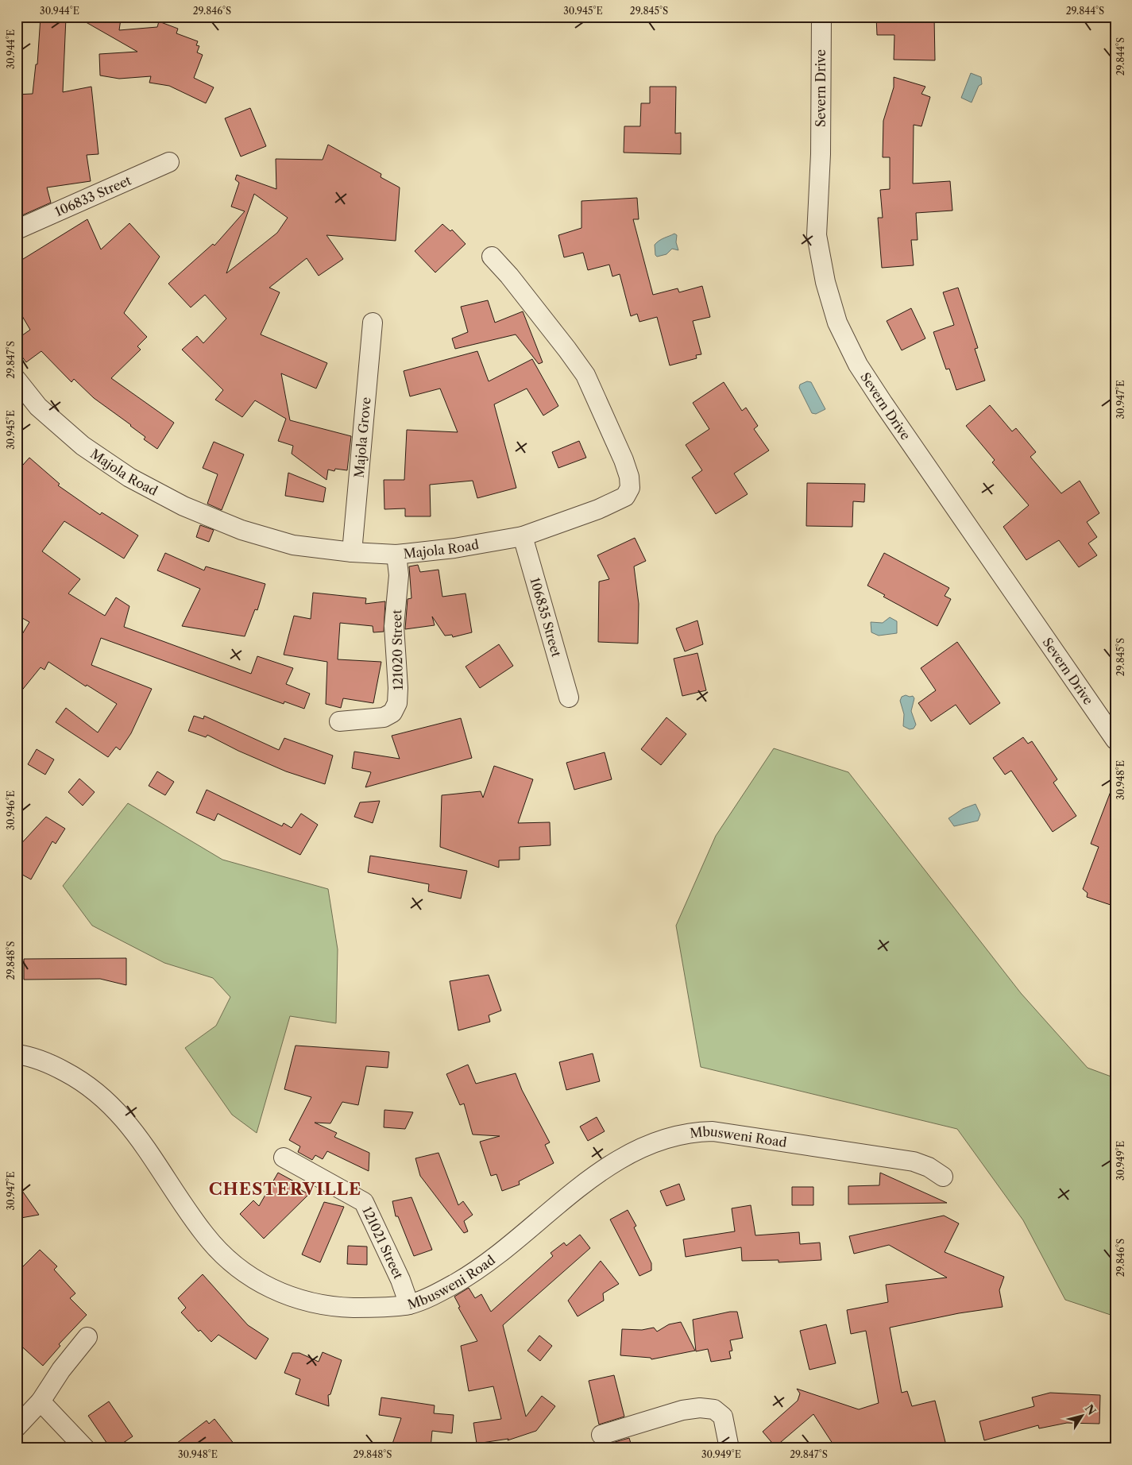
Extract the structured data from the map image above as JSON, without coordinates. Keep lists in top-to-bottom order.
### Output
{
  "streets": {
    "street": [
      "Severn Drive",
      "106833 Street",
      "Majola Grove",
      "Majola Road",
      "106835 Street",
      "121020 Street",
      "Mbusweni Road",
      "121021 Street"
    ]
  },
  "crossings": [
    ["Majola Grove", "Majola Road"],
    ["Majola Road", "106835 Street"],
    ["Majola Road", "121020 Street"],
    ["Mbusweni Road", "121021 Street"]
  ],
  "districts": ["CHESTERVILLE"],
  "north": "top right",
  "coordinates": [
    "30.944°E",
    "29.846°S",
    "30.945°E",
    "29.845°S",
    "29.844°S",
    "29.847°S",
    "30.947°E",
    "30.948°E",
    "30.946°E",
    "29.848°S",
    "30.949°E"
  ]
}
